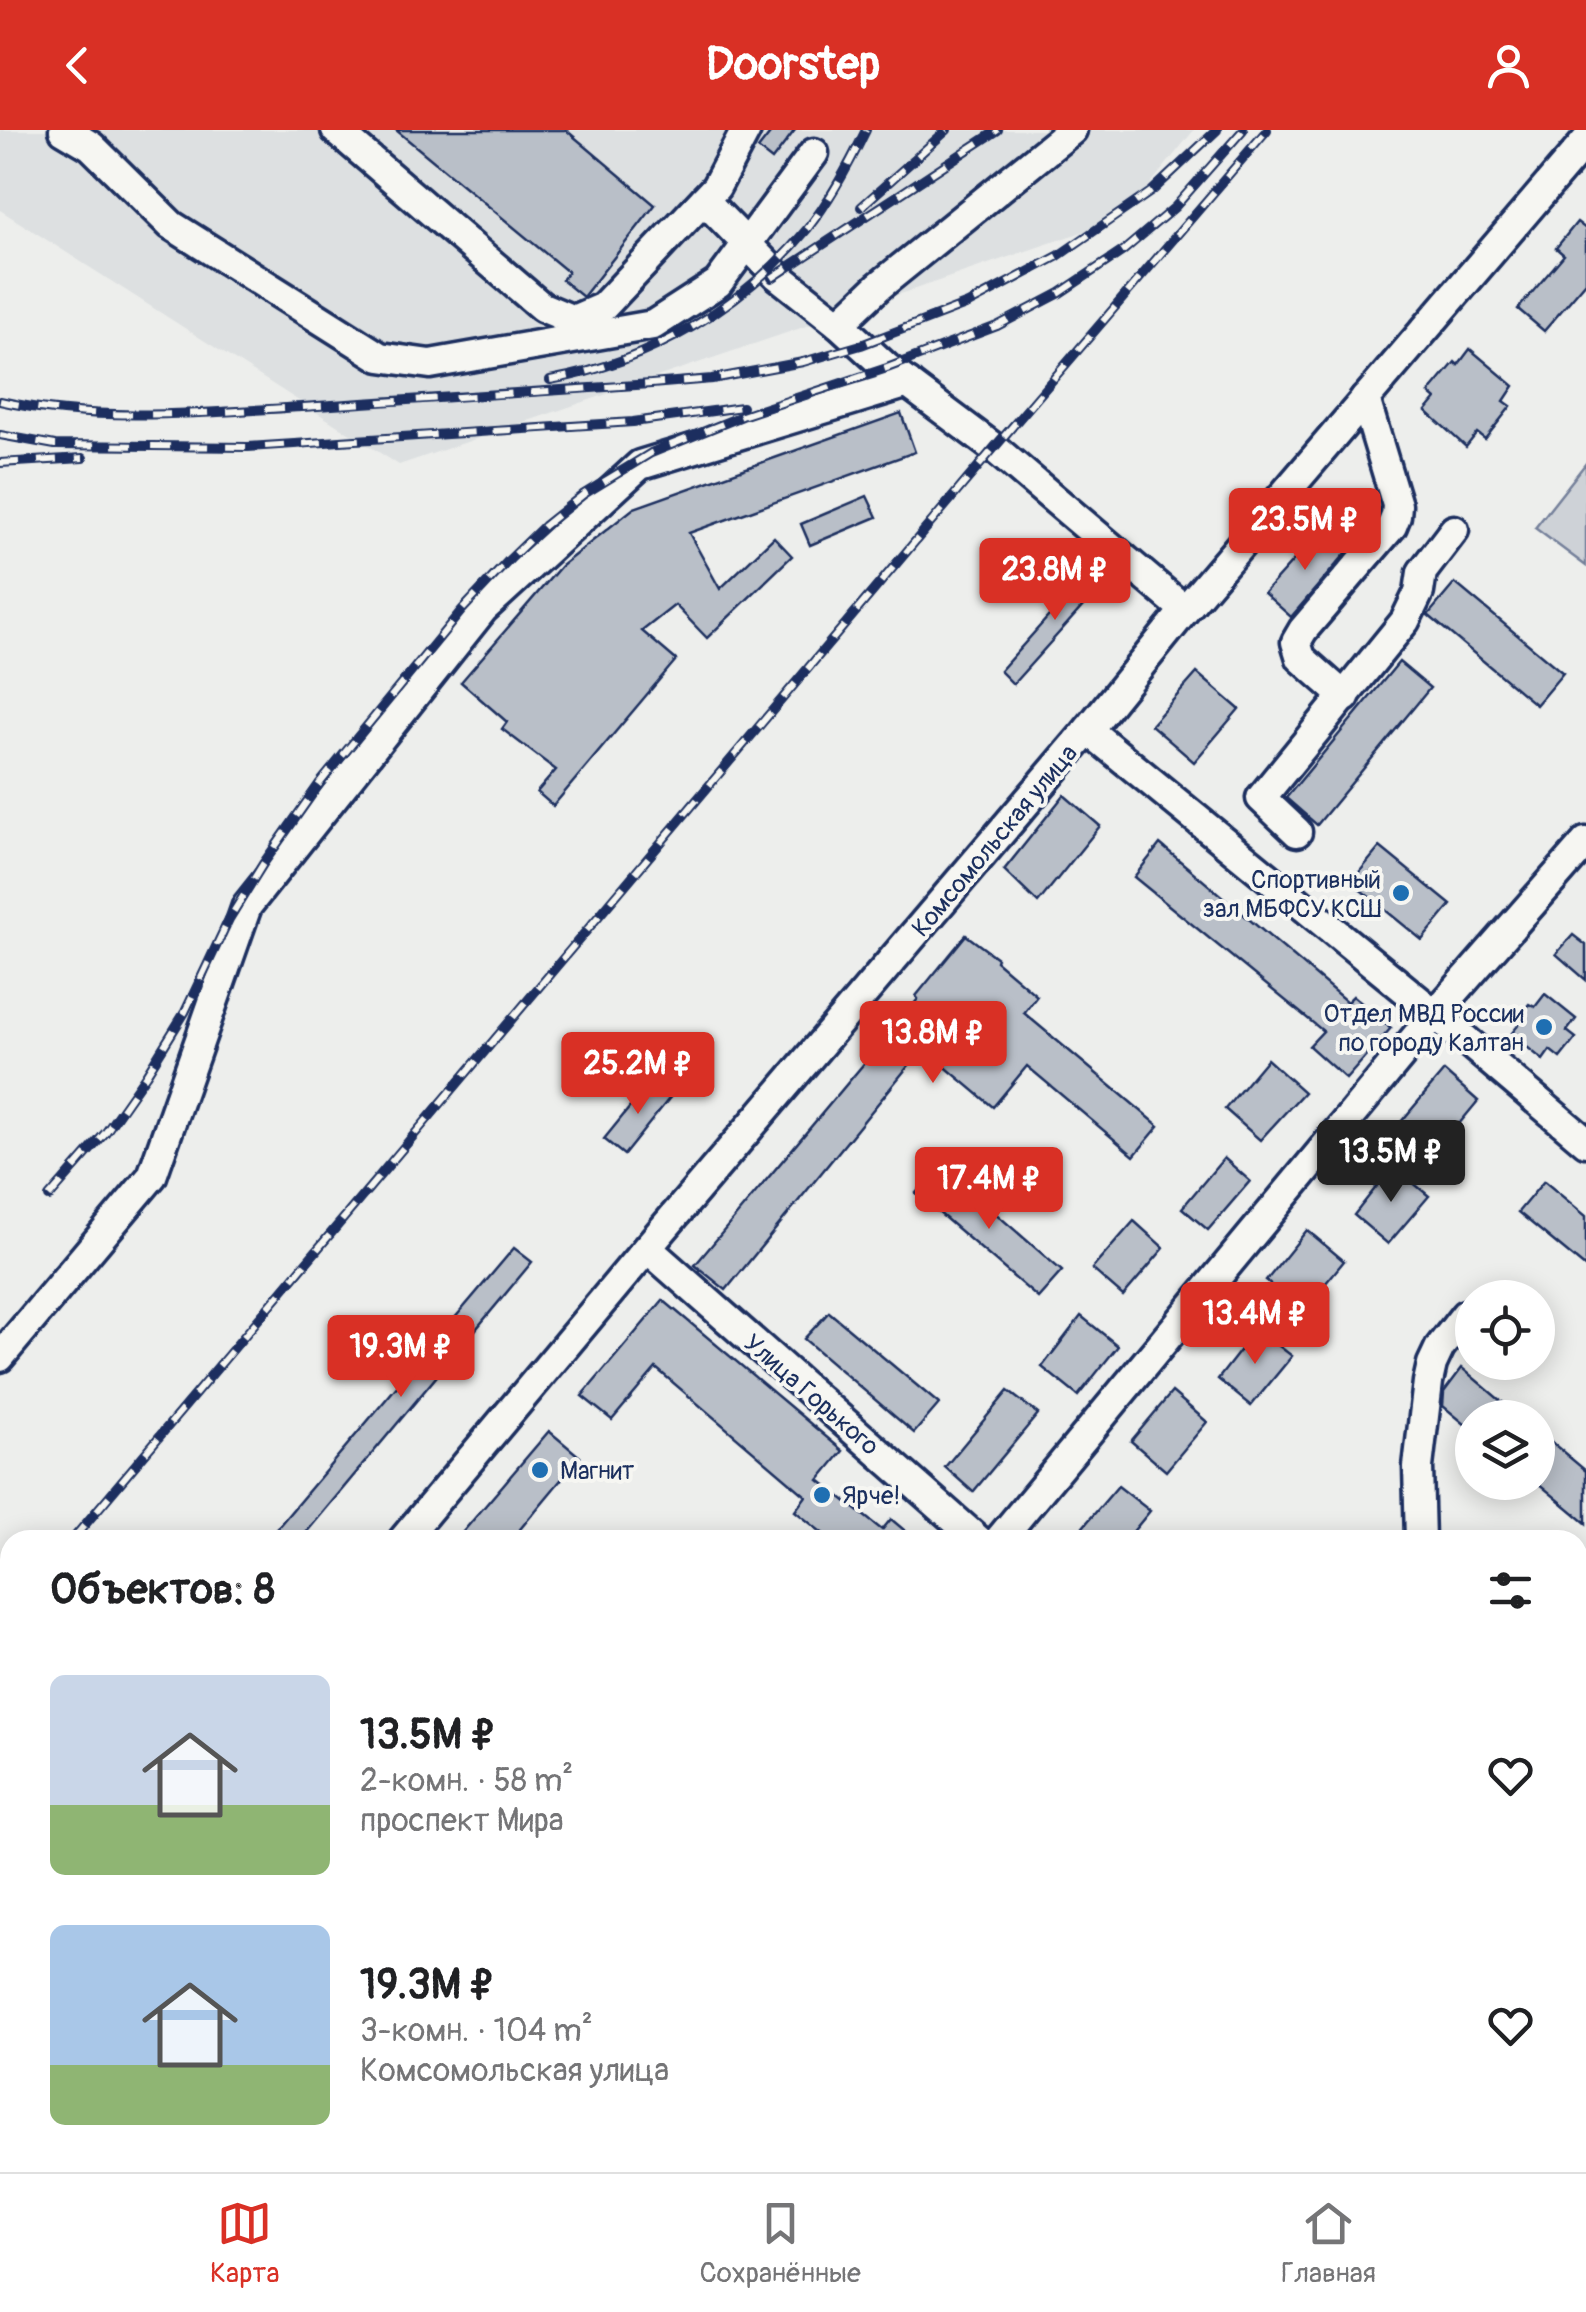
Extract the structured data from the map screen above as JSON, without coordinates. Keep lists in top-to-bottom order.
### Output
{
  "streets": {
    "street": ["Комсомольская улица", "Улица Горького"]
  },
  "crossings": [
    ["Комсомольская улица", "Улица Горького"]
  ],
  "places": [
    "Спортивный зал МБФСУ КСШ",
    "Отдел МВД России по городу Калтан",
    "Магнит",
    "Ярче!"
  ],
  "page": {
    "header": "Doorstep",
    "price": [
      "23.5M ₽",
      "23.8M ₽",
      "13.8M ₽",
      "25.2M ₽",
      "13.5M ₽",
      "17.4M ₽",
      "13.4M ₽",
      "19.3M ₽"
    ],
    "heading": "Объектов: 8",
    "list": [
      {
        "name": "13.5M ₽",
        "note": "2-комн. · 58 m² · проспект Мира"
      },
      {
        "name": "19.3M ₽",
        "note": "3-комн. · 104 m² · Комсомольская улица"
      }
    ],
    "tabs": ["Карта", "Сохранённые", "Главная"]
  }
}
